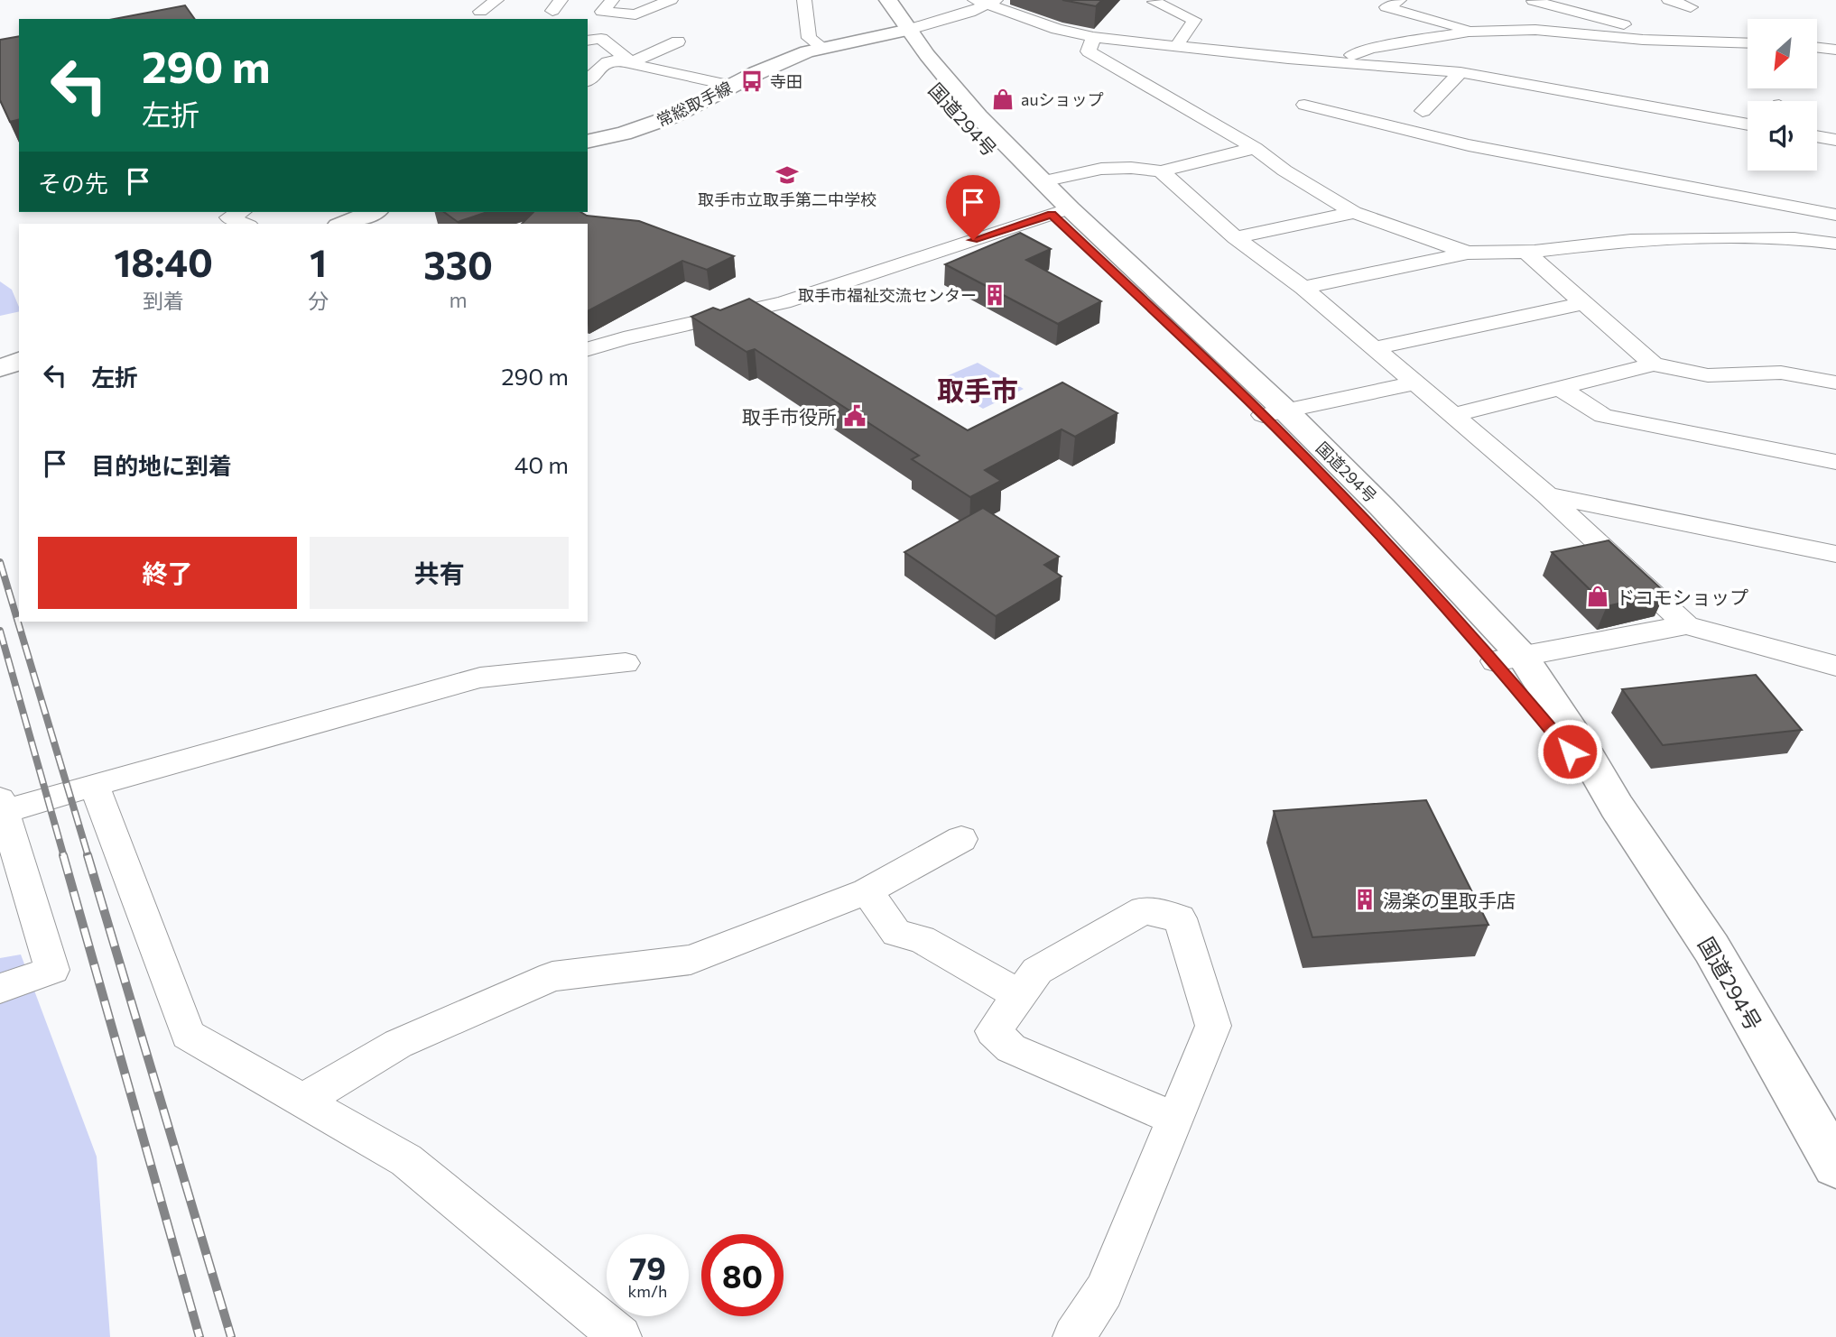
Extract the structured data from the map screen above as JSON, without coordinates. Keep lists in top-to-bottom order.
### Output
{
  "streets": {
    "main road": ["常総取手線", "国道294号"]
  },
  "crossings": [
    ["常総取手線", "国道294号"]
  ],
  "districts": ["取手市"],
  "places": {
    "bus stop": ["寺田"],
    "shop": ["auショップ", "ドコモショップ"],
    "school or university": ["取手市立取手第二中学校"],
    "building": ["取手市福祉交流センター", "湯楽の里取手店"],
    "public building": ["取手市役所"]
  },
  "north": "bottom left",
  "page": {
    "turn": ["290 m", "左折"],
    "then": "その先",
    "eta": [
      "18:40",
      "到着",
      "1",
      "分",
      "330",
      "m"
    ],
    "list": [
      {
        "name": "左折",
        "value": "290 m"
      },
      {
        "name": "目的地に到着",
        "value": "40 m"
      }
    ],
    "buttons": ["終了", "共有"],
    "speed": "79 km/h",
    "limit": "80"
  }
}
